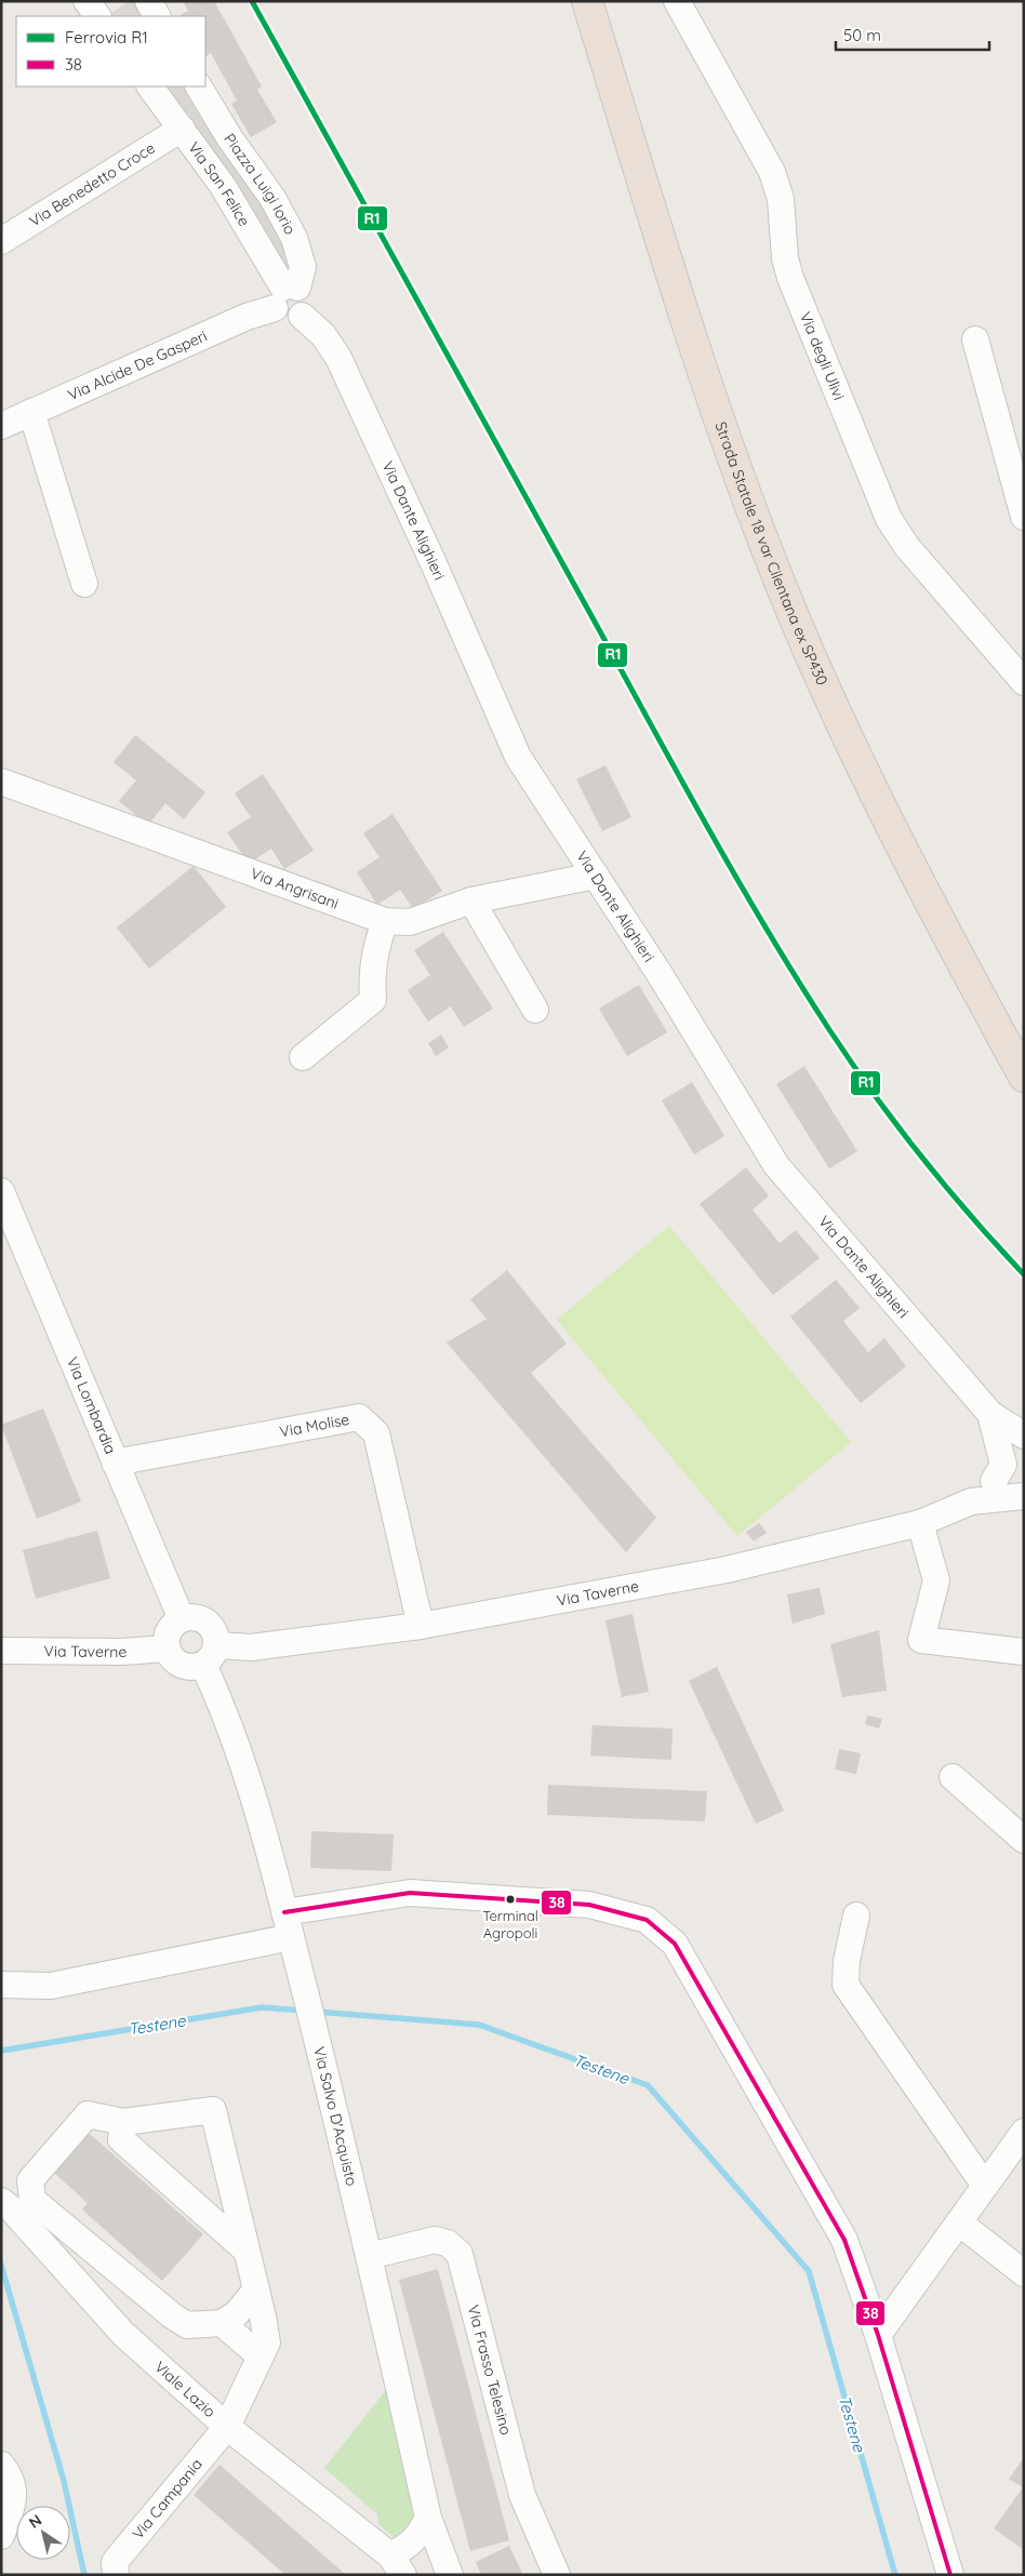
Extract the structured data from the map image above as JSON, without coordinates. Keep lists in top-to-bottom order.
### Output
{
  "streets": {
    "highway": ["Strada Statale 18 var Cilentana ex SP430"],
    "street": [
      "Via San Felice",
      "Piazza Luigi Iorio",
      "Via Benedetto Croce",
      "Via degli Ulivi",
      "Via Alcide De Gasperi",
      "Via Dante Alighieri",
      "Via Angrisani",
      "Via Lombardia",
      "Via Molise",
      "Via Taverne",
      "Via Salvo D'Acquisto",
      "Via Frasso Telesino",
      "Viale Lazio",
      "Via Campania"
    ]
  },
  "crossings": [
    ["Via San Felice", "Piazza Luigi Iorio"],
    ["Via San Felice", "Via Benedetto Croce"],
    ["Via San Felice", "Via Alcide De Gasperi"],
    ["Via San Felice", "Via Dante Alighieri"],
    ["Piazza Luigi Iorio", "Via Alcide De Gasperi"],
    ["Piazza Luigi Iorio", "Via Dante Alighieri"],
    ["Via Alcide De Gasperi", "Via Dante Alighieri"],
    ["Via Dante Alighieri", "Via Angrisani"],
    ["Via Lombardia", "Via Molise"],
    ["Via Lombardia", "Via Taverne"],
    ["Via Lombardia", "Via Salvo D'Acquisto"],
    ["Via Molise", "Via Taverne"],
    ["Via Taverne", "Via Salvo D'Acquisto"],
    ["Via Salvo D'Acquisto", "Via Frasso Telesino"],
    ["Via Salvo D'Acquisto", "Viale Lazio"],
    ["Viale Lazio", "Via Campania"]
  ],
  "water": ["Testene"],
  "places": ["Terminal Agropoli"],
  "lines": ["rail line R1", "transit line 38"],
  "legend": ["Ferrovia R1", "38"],
  "scale_bar": "50 m",
  "north": "top left"
}
